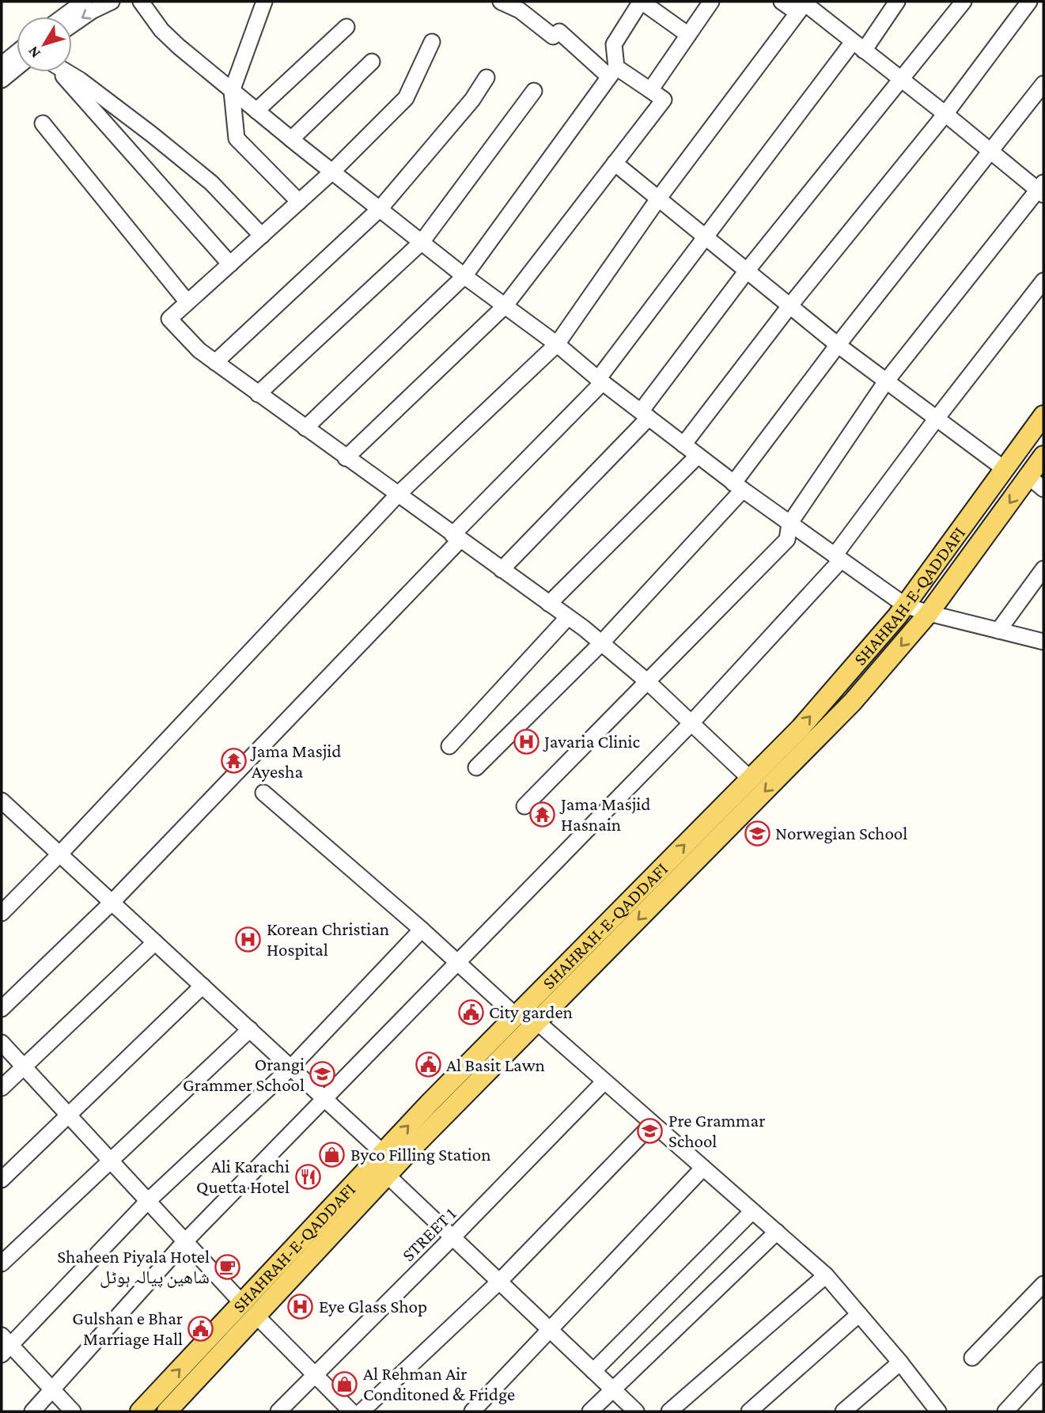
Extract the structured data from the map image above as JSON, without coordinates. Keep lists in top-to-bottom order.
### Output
{
  "streets": {
    "main road": ["SHAHRAH-E-QADDAFI"],
    "street": ["STREET 1"]
  },
  "places": {
    "hospital": ["Javaria Clinic", "Korean Christian Hospital", "Eye Glass Shop"],
    "temple": ["Jama Masjid Ayesha", "Jama Masjid Hasnain"],
    "school or university": ["Norwegian School", "Orangi Grammer School", "Pre Grammar School"],
    "public building": ["City garden", "Al Basit Lawn", "Gulshan e Bhar Marriage Hall"],
    "shop": ["Byco Filling Station", "Al Rehman Air Conditoned & Fridge"],
    "restaurant": ["Ali Karachi Quetta Hotel"],
    "cafe": ["Shaheen Piyala Hotel شاھین پیالہ ہوٹل"]
  },
  "north": "bottom left"
}
